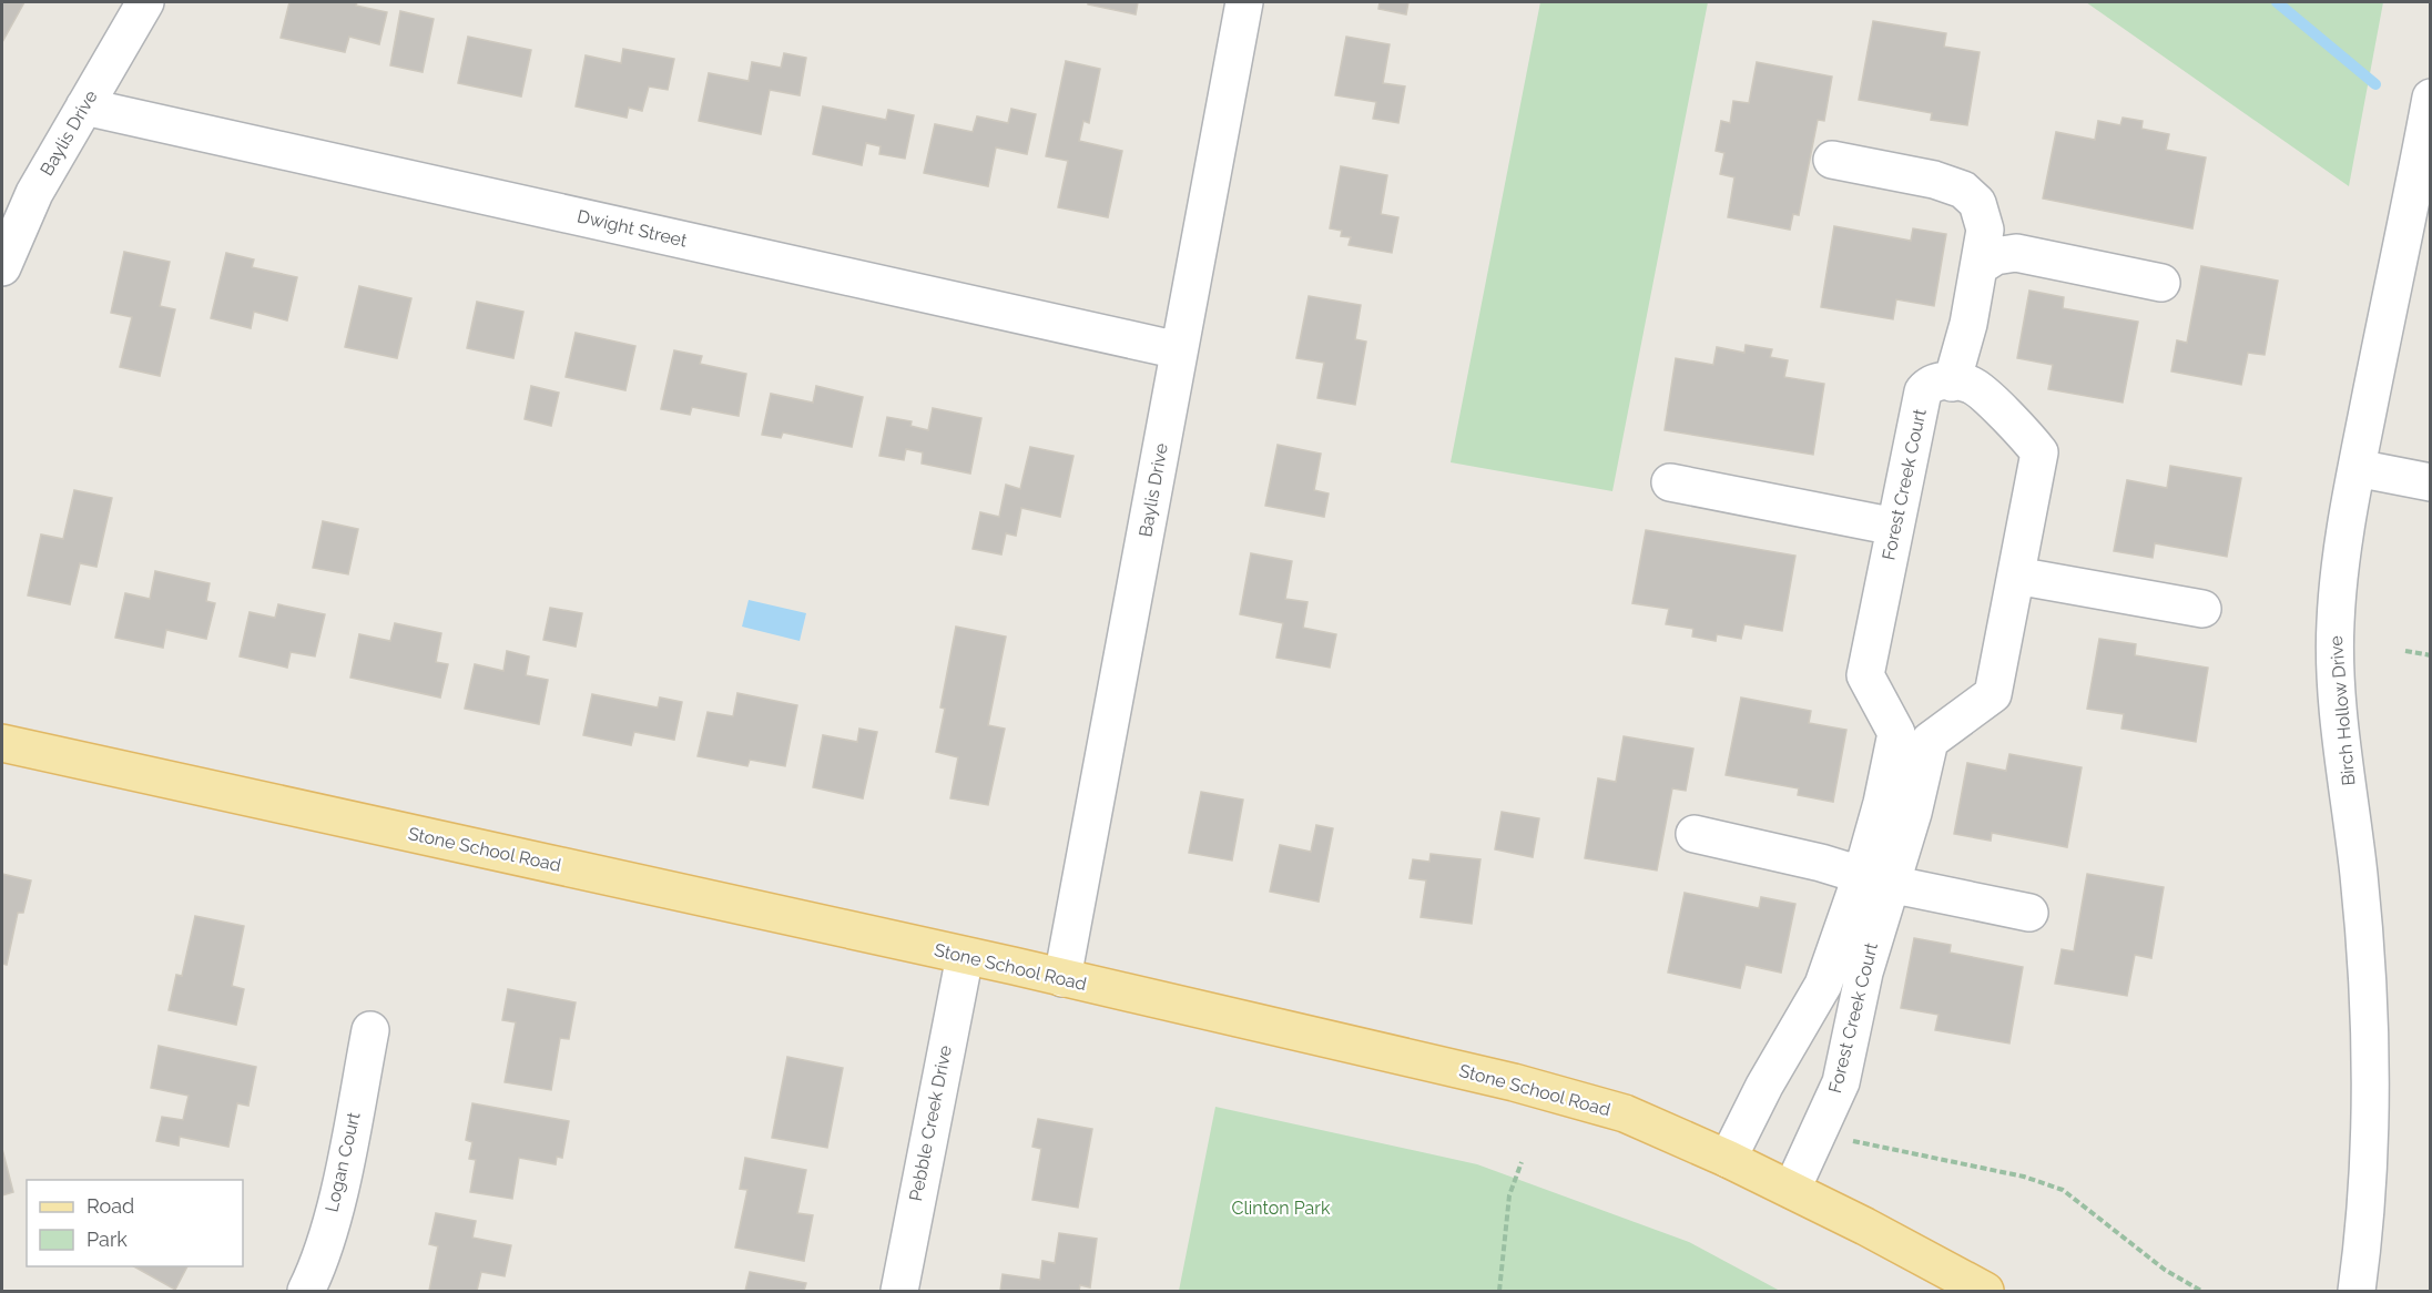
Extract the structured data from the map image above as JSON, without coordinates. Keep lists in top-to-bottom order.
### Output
{
  "streets": {
    "main road": ["Stone School Road"],
    "street": [
      "Baylis Drive",
      "Dwight Street",
      "Forest Creek Court",
      "Birch Hollow Drive",
      "Pebble Creek Drive",
      "Logan Court"
    ]
  },
  "crossings": [
    ["Baylis Drive", "Dwight Street"],
    ["Baylis Drive", "Stone School Road"],
    ["Forest Creek Court", "Stone School Road"],
    ["Stone School Road", "Pebble Creek Drive"]
  ],
  "parks": ["Clinton Park"],
  "legend": ["Road", "Park"]
}
